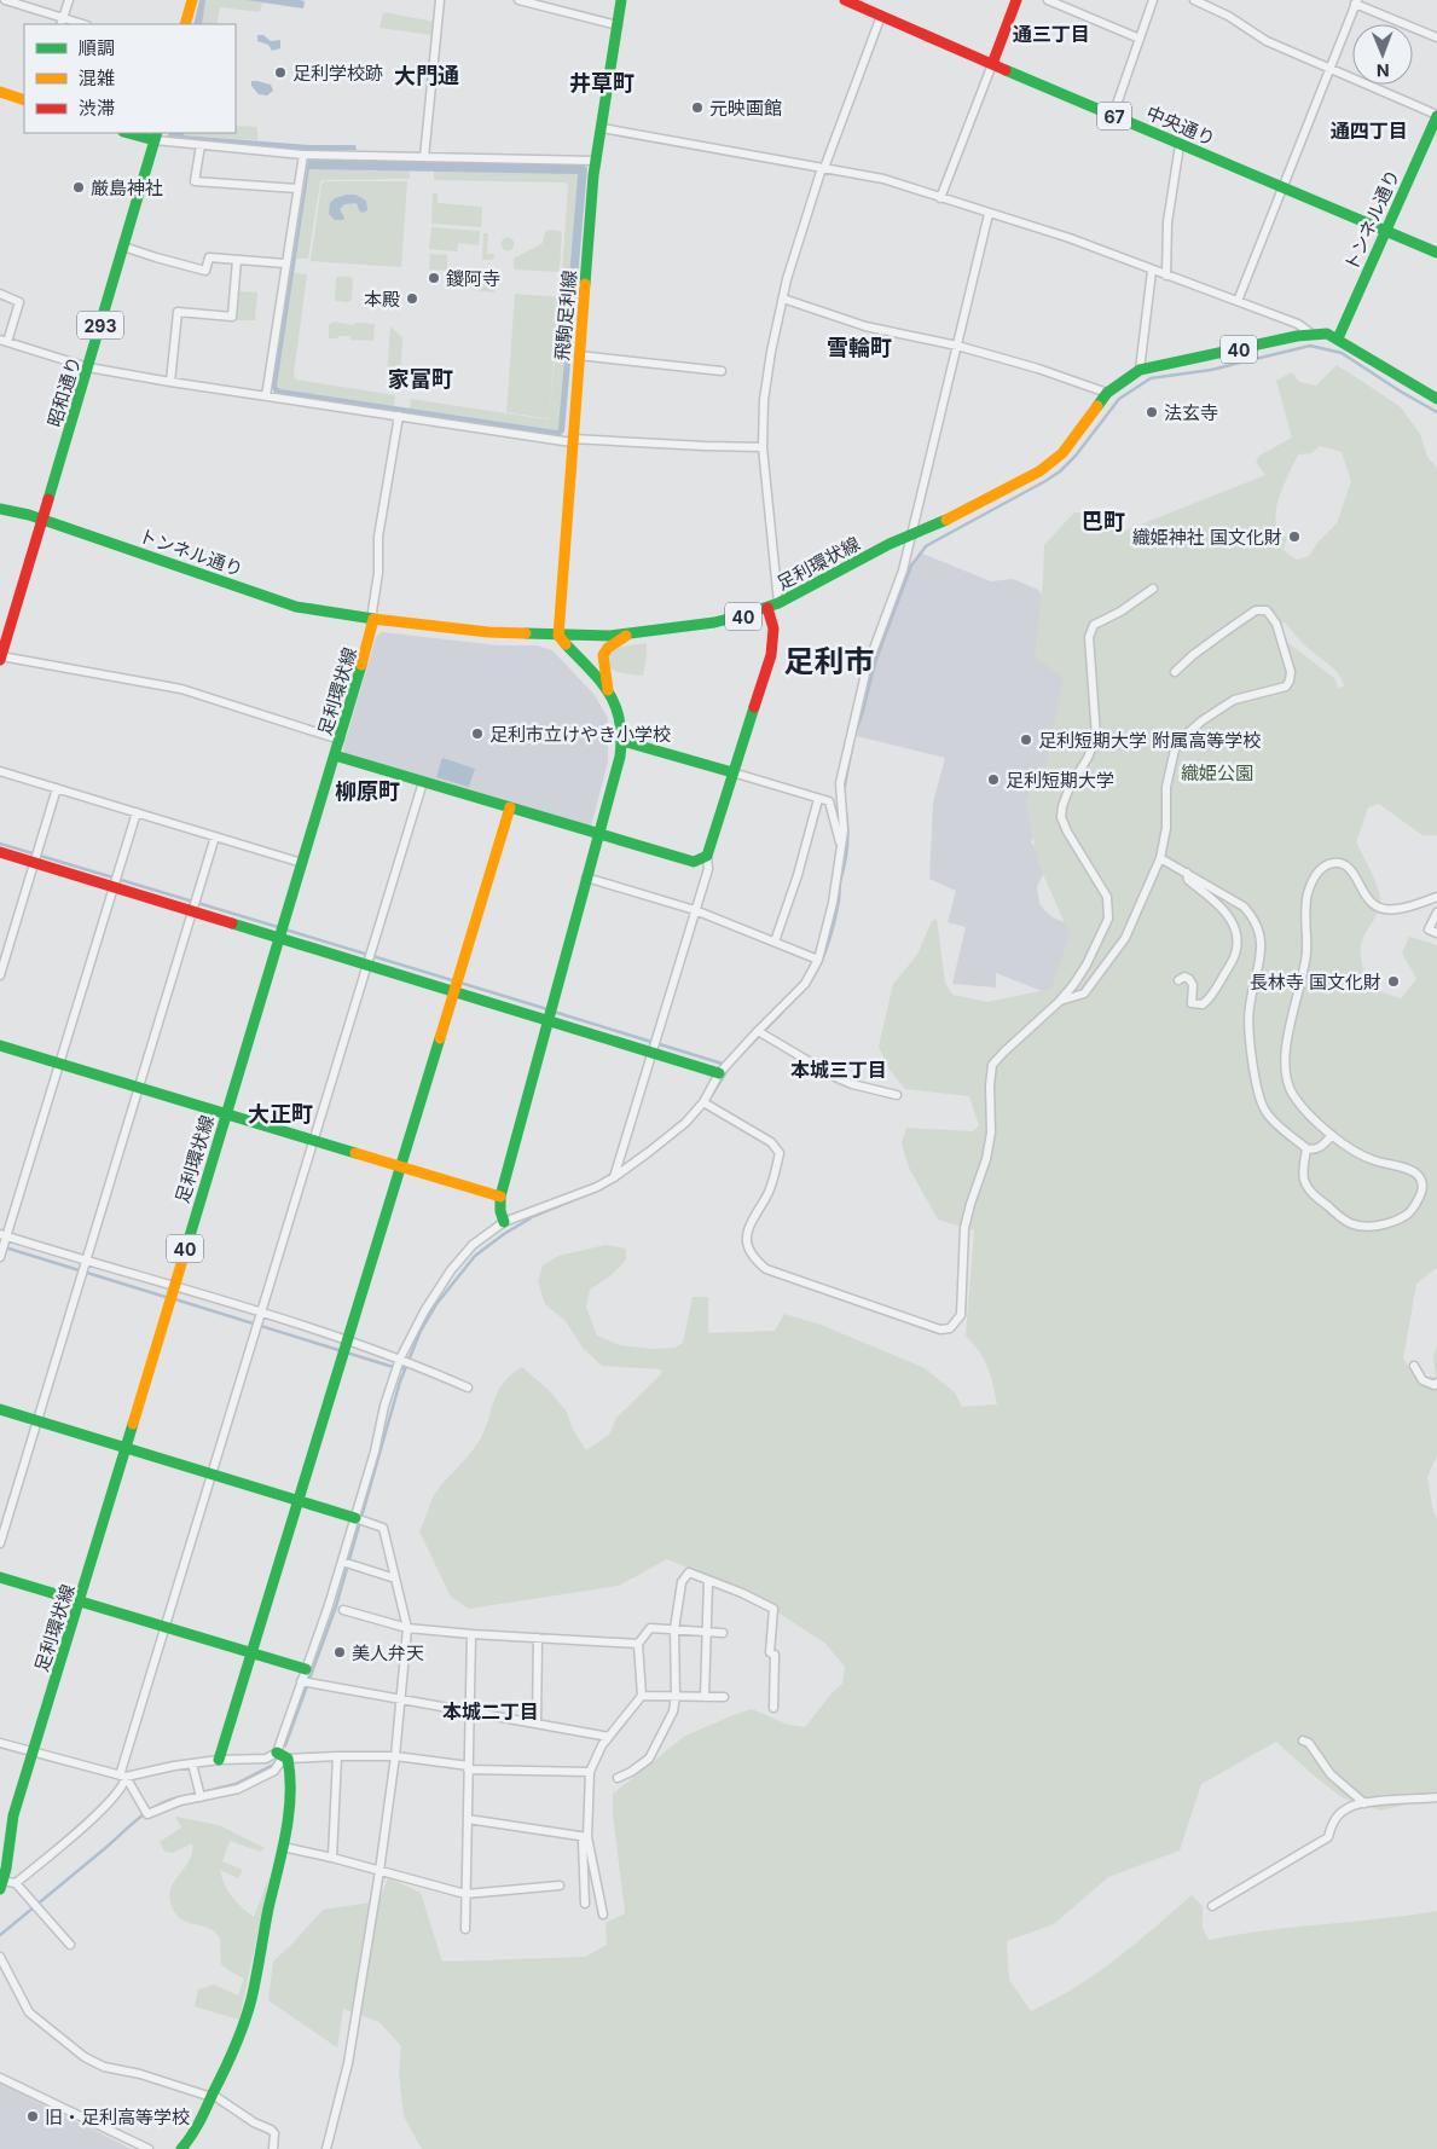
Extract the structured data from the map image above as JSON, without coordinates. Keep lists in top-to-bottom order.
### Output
{
  "streets": {
    "main road": [
      "67",
      "中央通り",
      "トンネル通り",
      "飛駒足利線",
      "293",
      "40",
      "昭和通り",
      "足利環状線"
    ]
  },
  "crossings": [
    ["中央通り", "トンネル通り"],
    ["トンネル通り", "昭和通り"],
    ["トンネル通り", "足利環状線"],
    ["飛駒足利線", "足利環状線"]
  ],
  "districts": [
    "通三丁目",
    "大門通",
    "井草町",
    "通四丁目",
    "雪輪町",
    "家富町",
    "巴町",
    "足利市",
    "柳原町",
    "本城三丁目",
    "大正町",
    "本城二丁目"
  ],
  "parks": ["織姫公園"],
  "places": [
    "足利学校跡",
    "元映画館",
    "厳島神社",
    "鑁阿寺",
    "本殿",
    "法玄寺",
    "織姫神社 国文化財",
    "足利市立けやき小学校",
    "足利短期大学 附属高等学校",
    "足利短期大学",
    "長林寺 国文化財",
    "美人弁天",
    "旧・足利高等学校"
  ],
  "legend": ["順調", "混雑", "渋滞"],
  "north": "bottom"
}
